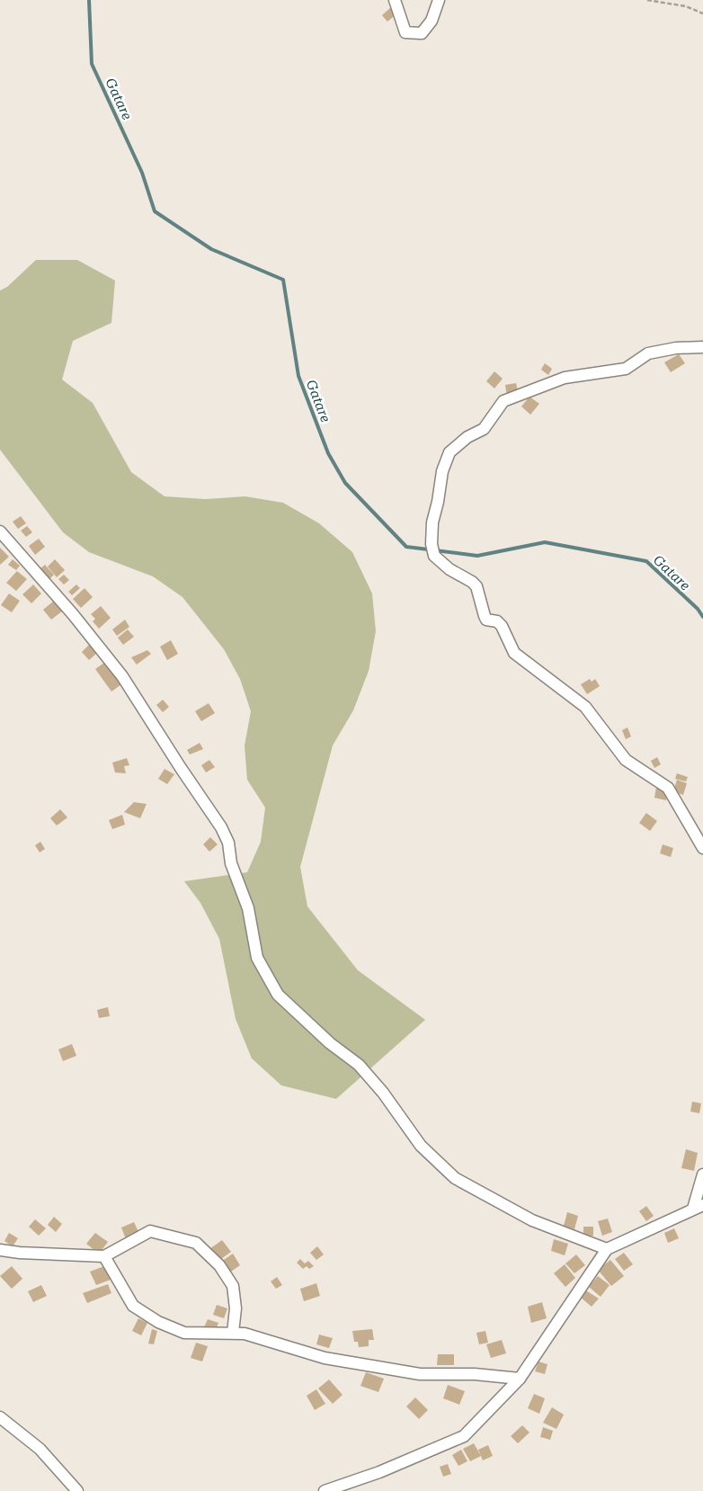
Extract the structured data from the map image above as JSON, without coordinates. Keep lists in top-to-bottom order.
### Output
{
  "water": ["Gatare"]
}
